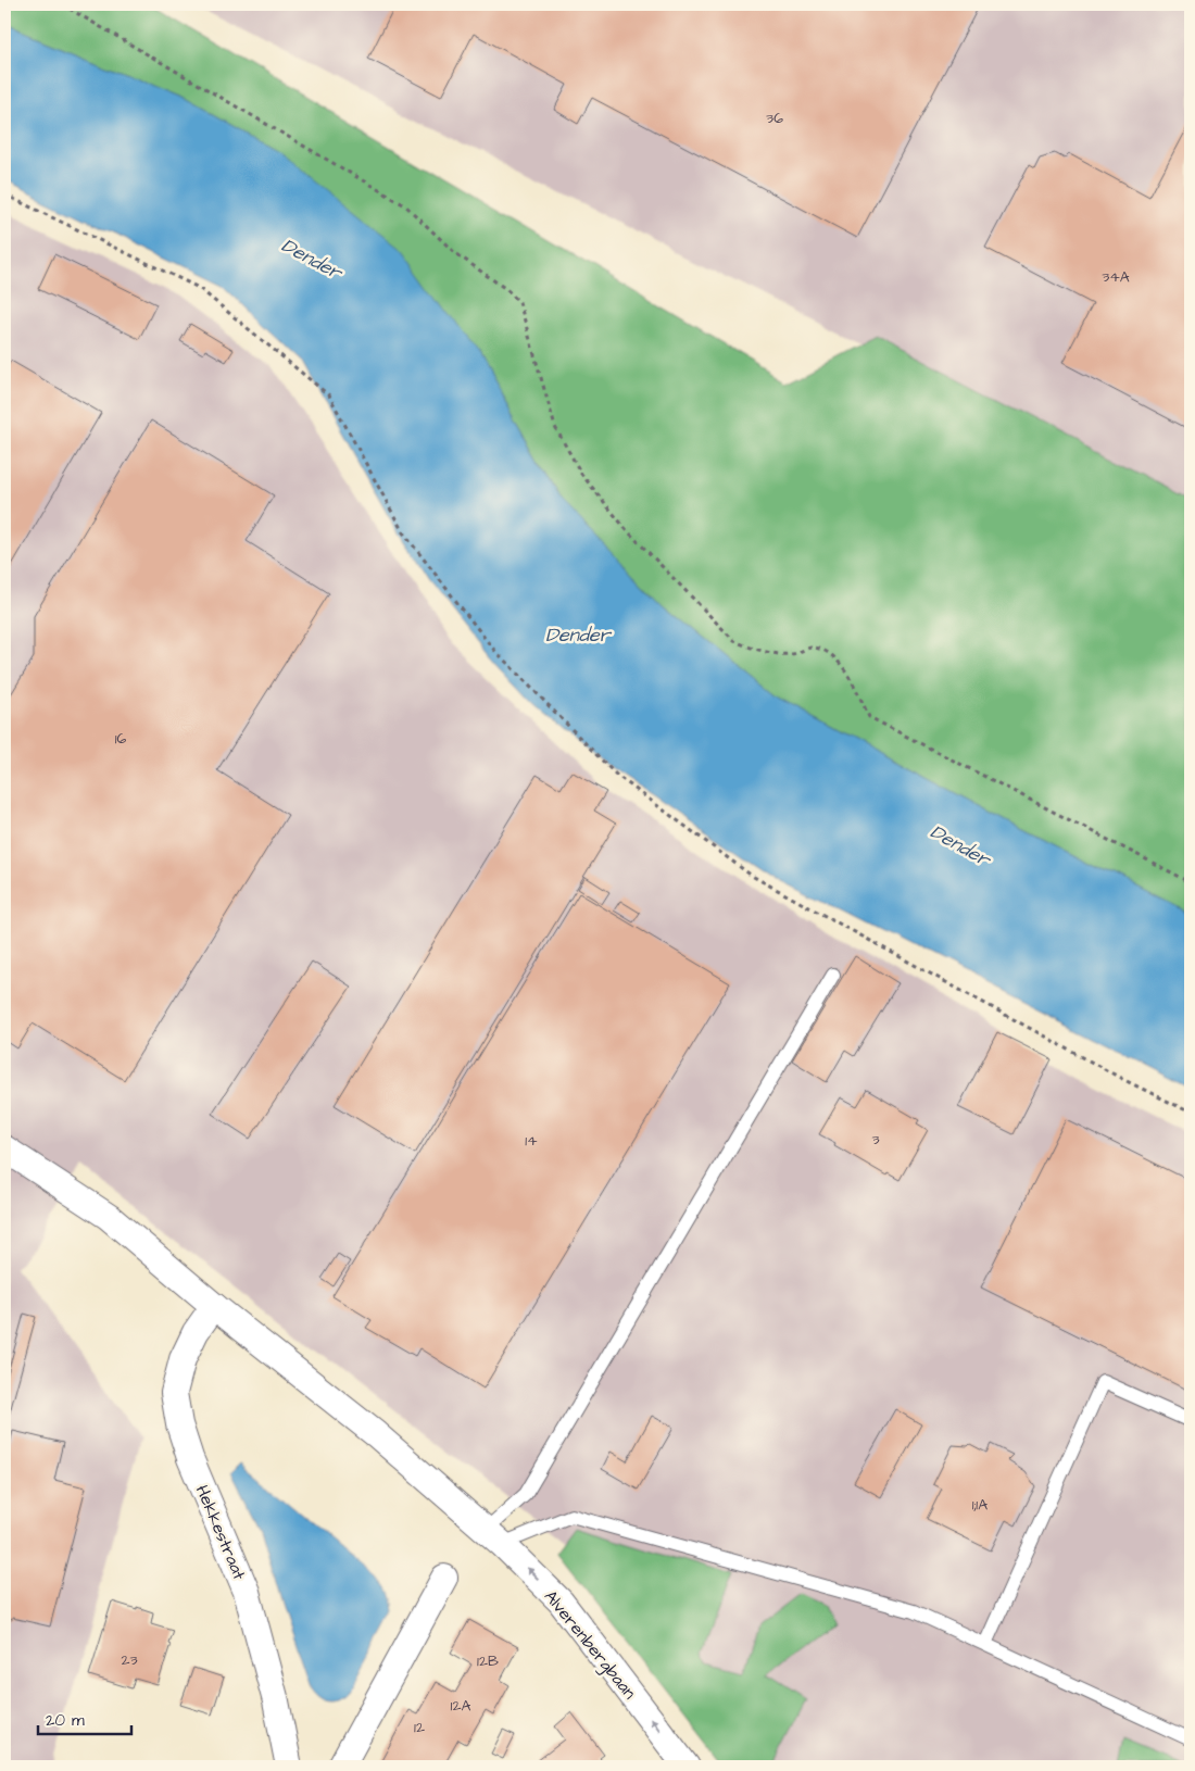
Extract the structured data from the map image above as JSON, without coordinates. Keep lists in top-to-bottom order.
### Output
{
  "streets": {
    "street": ["Hekkestraat", "Alverenbergbaan"]
  },
  "one_way": ["Alverenbergbaan"],
  "water": ["Dender"],
  "house_numbers": [
    "36",
    "34A",
    "16",
    "3",
    "14",
    "1;1A",
    "23",
    "12B",
    "12A",
    "12"
  ],
  "scale_bar": "20 m"
}
